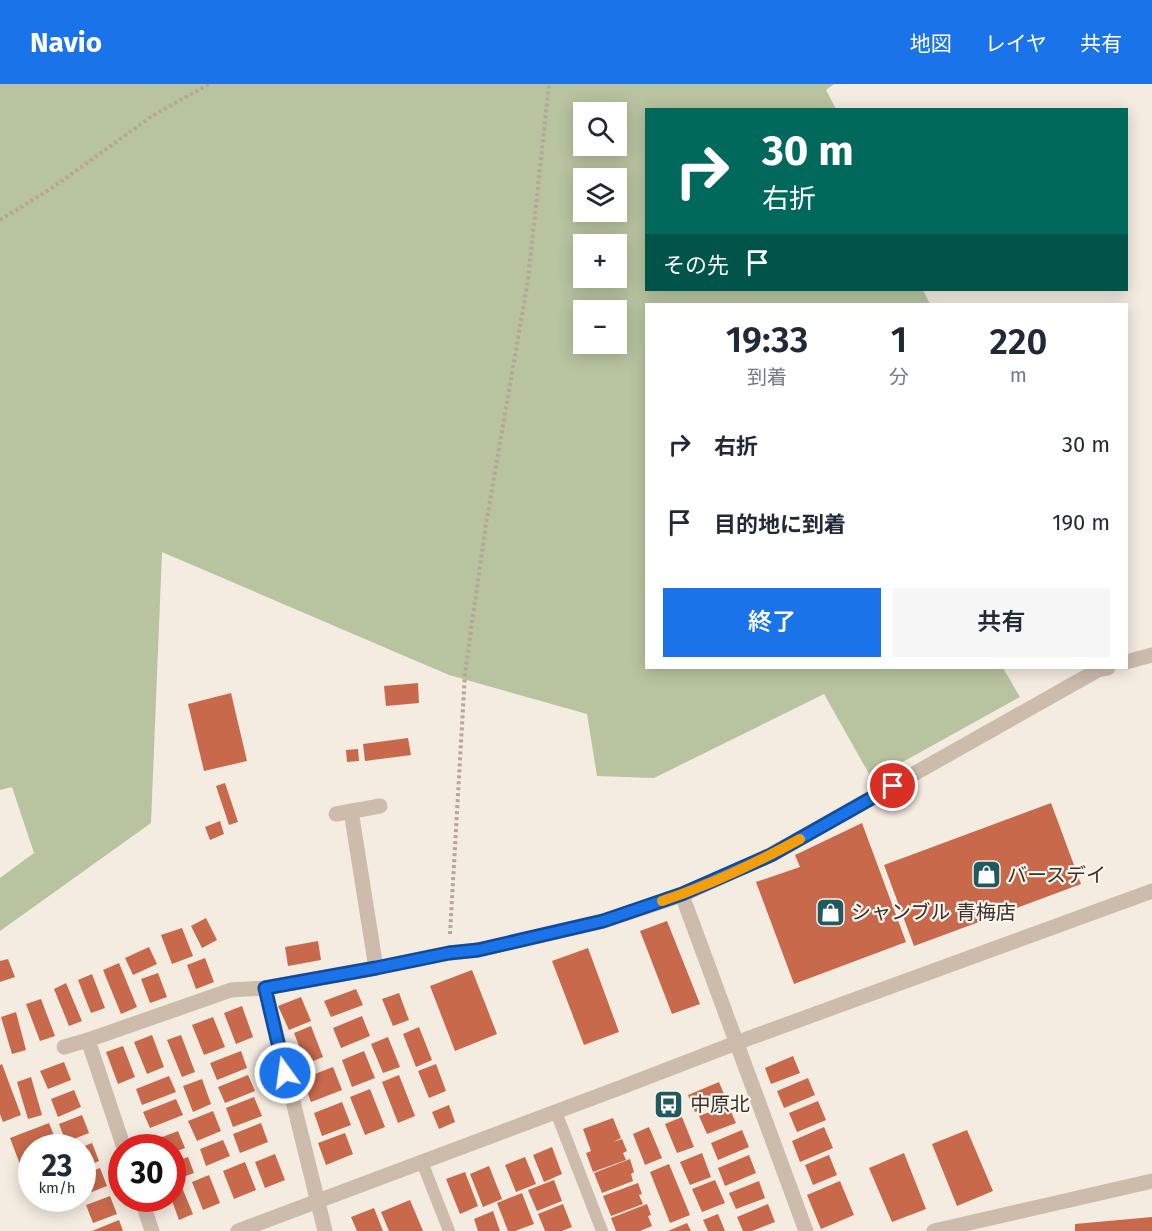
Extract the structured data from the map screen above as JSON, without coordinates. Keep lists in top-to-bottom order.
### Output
{
  "places": {
    "shop": ["バースデイ", "シャンブル 青梅店"],
    "bus stop": ["中原北"]
  },
  "page": {
    "header": "Navio",
    "nav": ["地図", "レイヤ", "共有"],
    "map_buttons": ["+", "−"],
    "turn": ["30 m", "右折"],
    "then": "その先",
    "eta": [
      "19:33",
      "到着",
      "1",
      "分",
      "220",
      "m"
    ],
    "list": [
      {
        "name": "右折",
        "value": "30 m"
      },
      {
        "name": "目的地に到着",
        "value": "190 m"
      }
    ],
    "buttons": ["終了", "共有"],
    "speed": "23 km/h",
    "limit": "30"
  }
}
